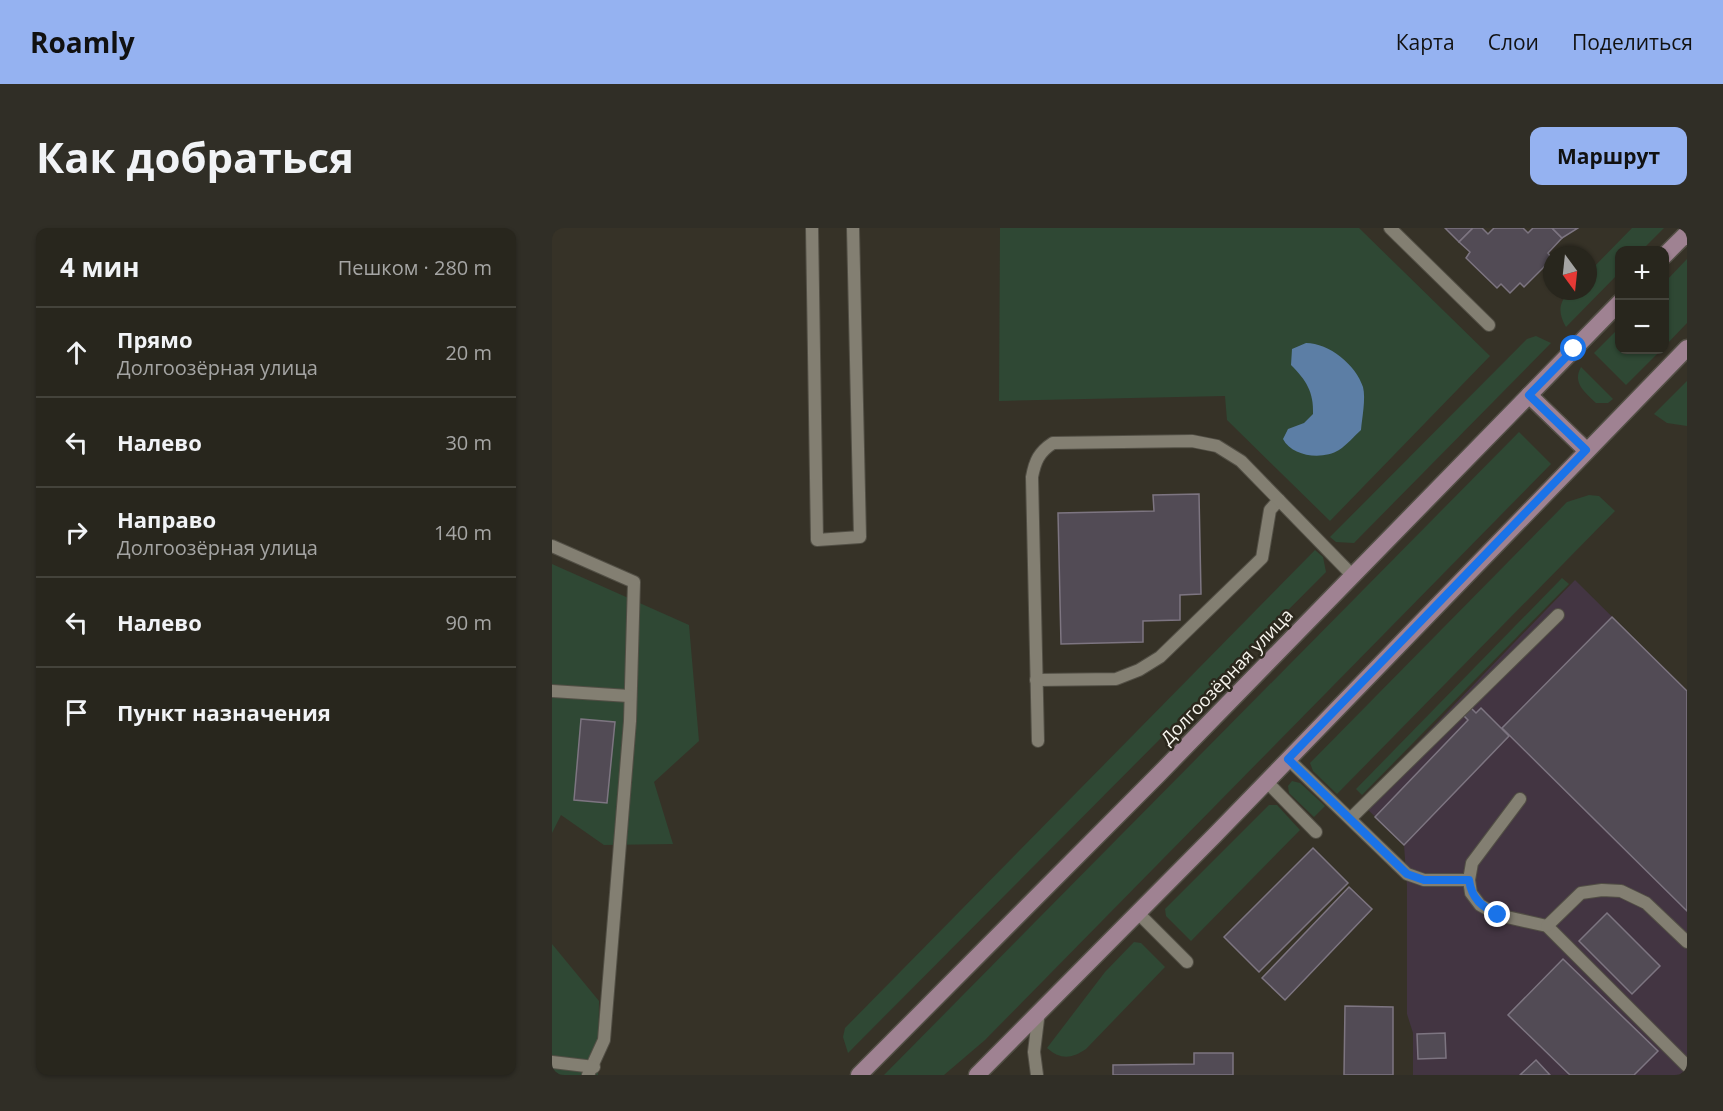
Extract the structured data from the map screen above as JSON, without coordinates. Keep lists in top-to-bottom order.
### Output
{
  "streets": {
    "main road": ["Долгоозёрная улица"]
  },
  "north": "bottom",
  "page": {
    "header": "Roamly",
    "nav": ["Карта", "Слои", "Поделиться"],
    "buttons": "Маршрут",
    "title": "Как добраться",
    "heading": ["4 мин", "Пешком · 280 m"],
    "map_buttons": ["+", "−"],
    "list": [
      ["Прямо", "Долгоозёрная улица", "20 m"],
      ["Налево", "30 m"],
      ["Направо", "Долгоозёрная улица", "140 m"],
      ["Налево", "90 m"],
      "Пункт назначения"
    ]
  }
}
